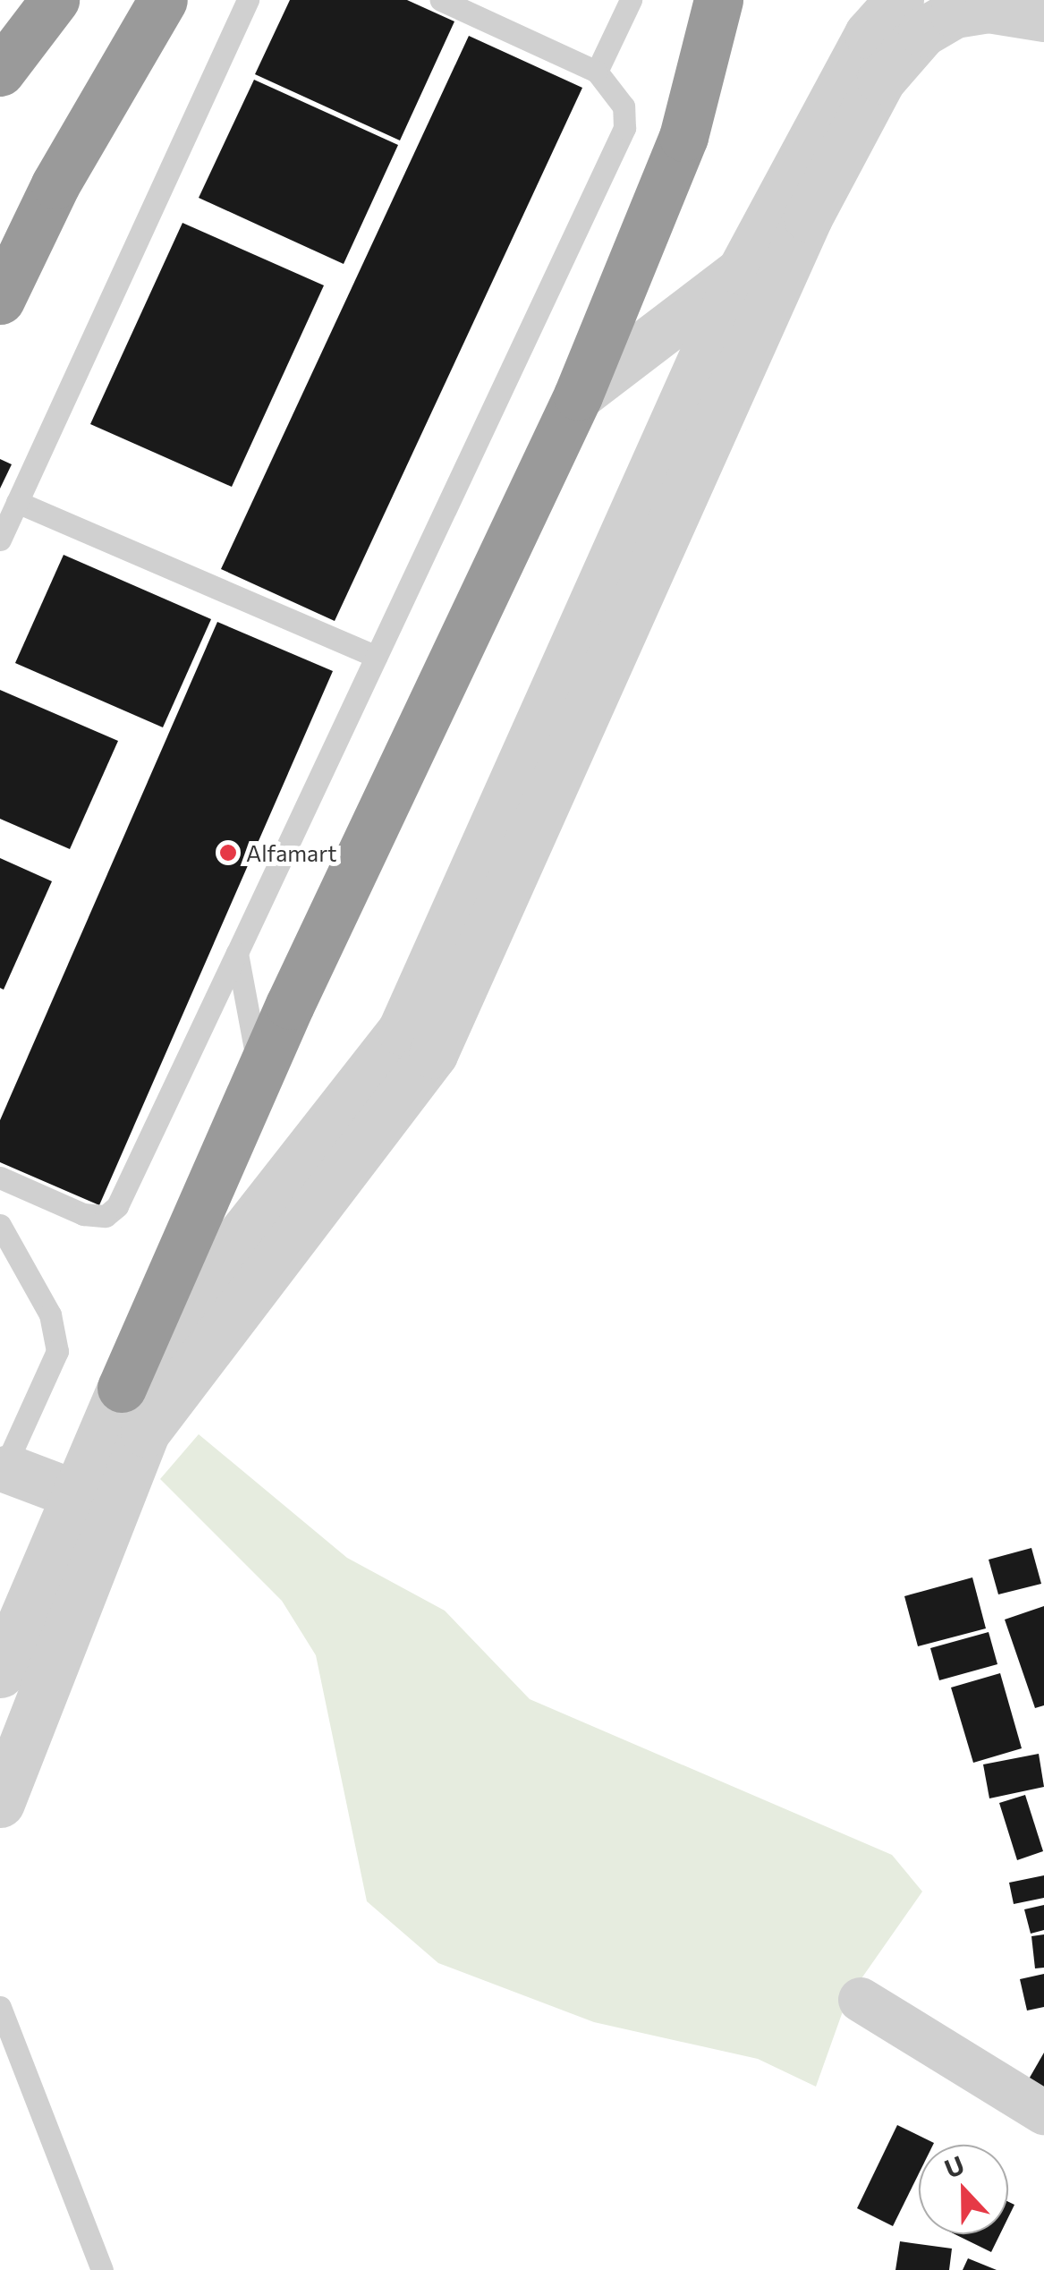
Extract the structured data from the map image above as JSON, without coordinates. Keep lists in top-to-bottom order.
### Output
{
  "places": ["Alfamart"],
  "north": "top"
}
